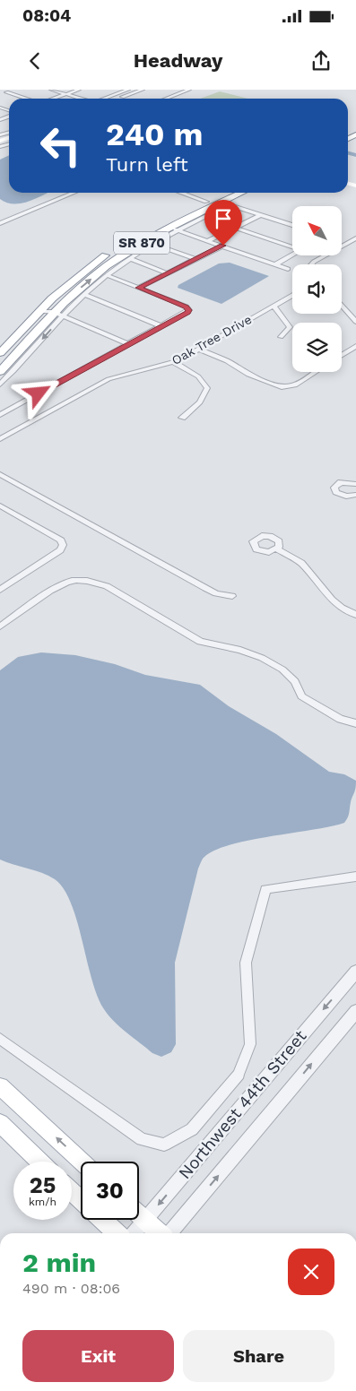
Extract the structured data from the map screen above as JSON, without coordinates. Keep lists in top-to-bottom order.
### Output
{
  "streets": {
    "highway": ["SR 870"],
    "street": ["Oak Tree Drive", "Northwest 44th Street"]
  },
  "north": "top left",
  "page": {
    "status": "08:04",
    "header": "Headway",
    "turn": ["240 m", "Turn left"],
    "speed": "25 km/h",
    "limit": "30",
    "heading": ["2 min", "490 m · 08:06"],
    "buttons": ["Exit", "Share"]
  }
}
